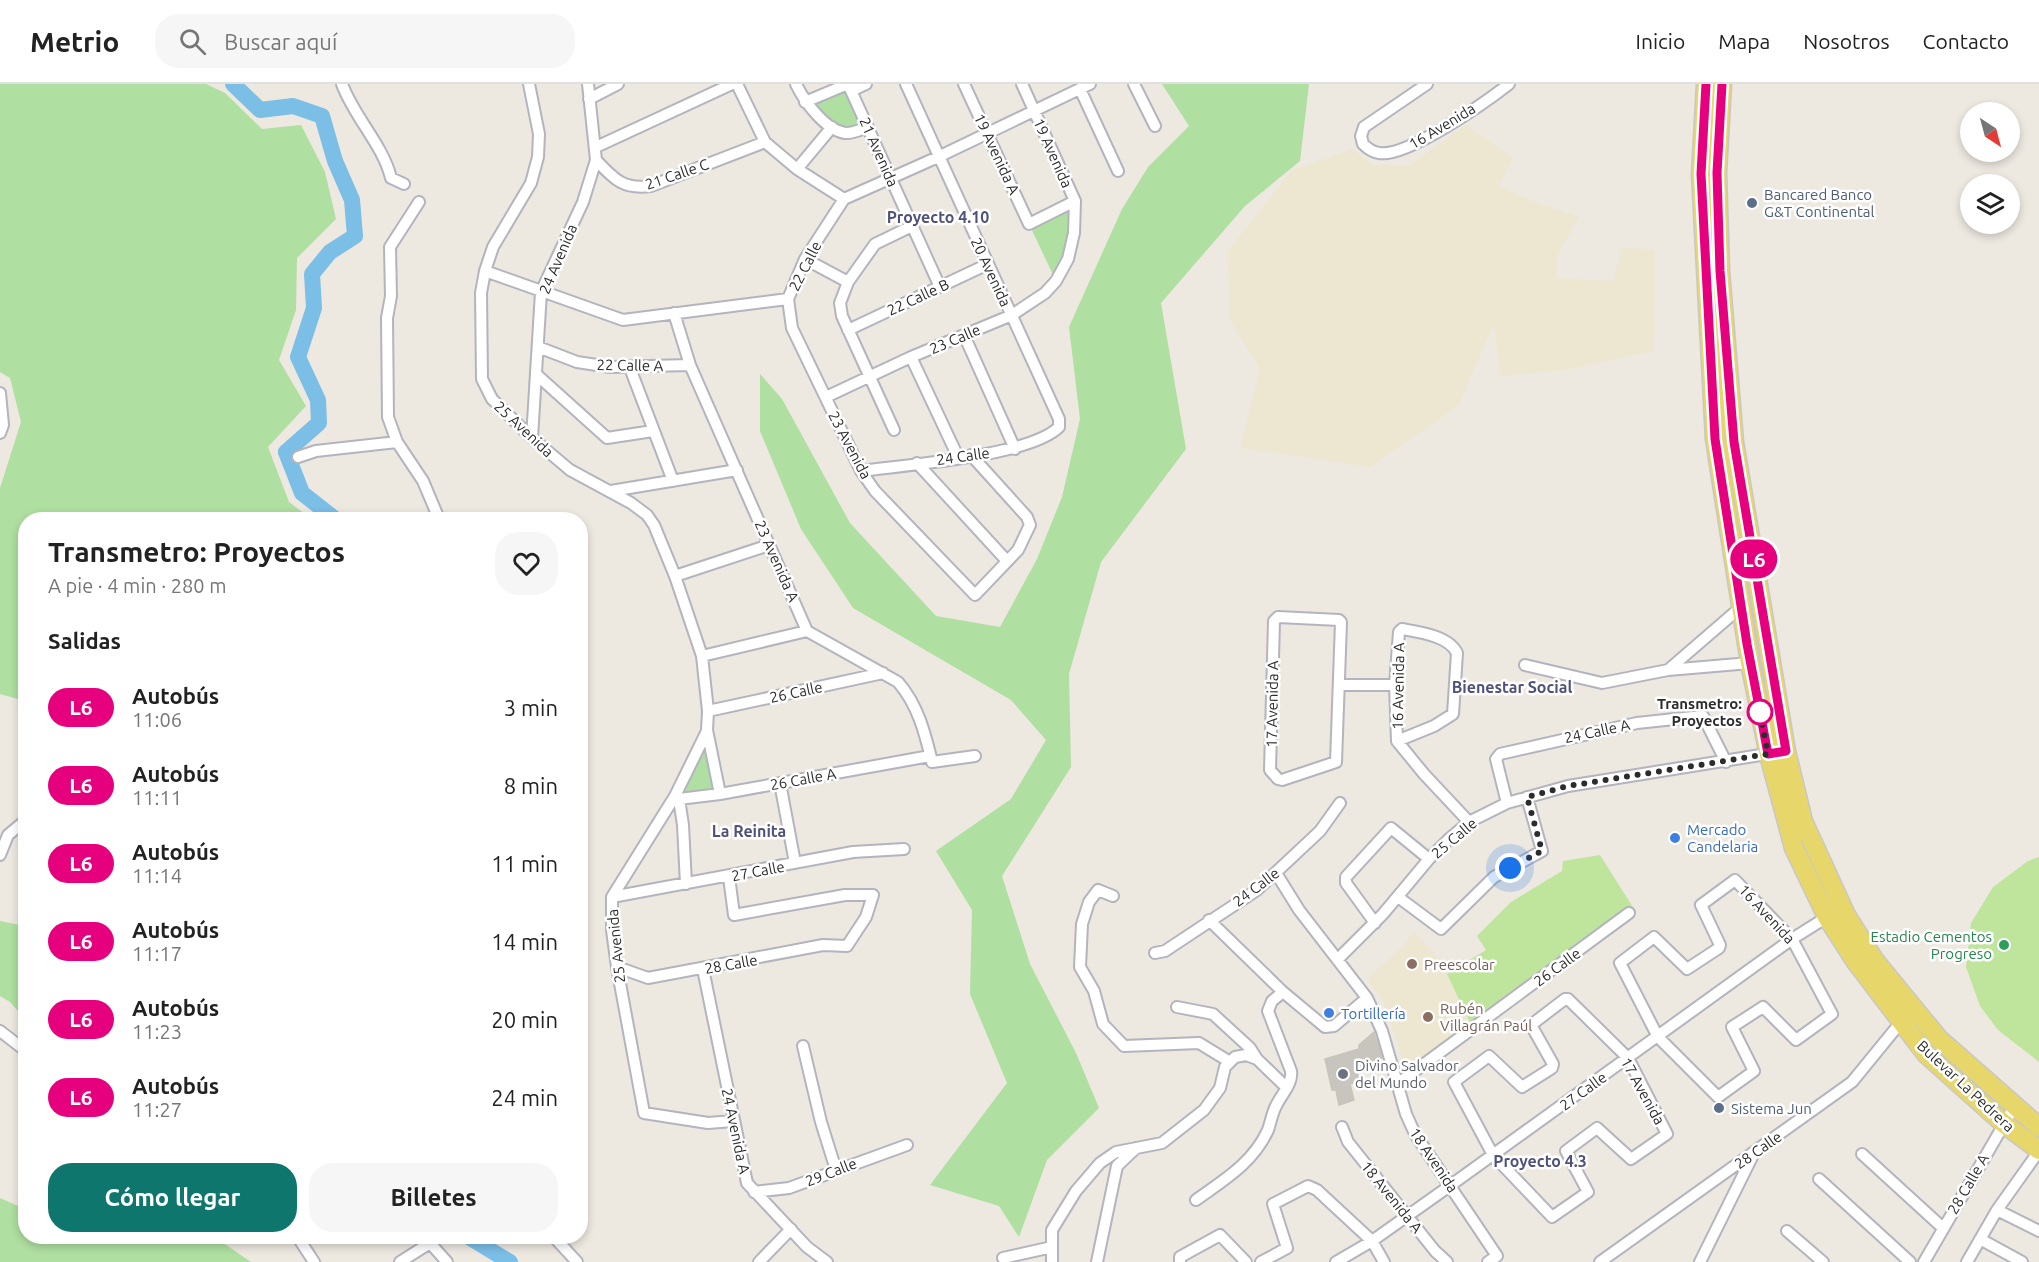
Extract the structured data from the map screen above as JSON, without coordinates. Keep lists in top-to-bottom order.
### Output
{
  "streets": {
    "main road": ["Bulevar La Pedrera"],
    "street": [
      "16 Avenida",
      "21 Avenida",
      "19 Avenida",
      "19 Avenida A",
      "21 Calle C",
      "24 Avenida",
      "22 Calle",
      "20 Avenida",
      "22 Calle B",
      "23 Calle",
      "22 Calle A",
      "25 Avenida",
      "23 Avenida",
      "24 Calle",
      "23 Avenida A",
      "16 Avenida A",
      "26 Calle",
      "17 Avenida A",
      "24 Calle A",
      "26 Calle A",
      "25 Calle",
      "27 Calle",
      "28 Calle",
      "17 Avenida",
      "24 Avenida A",
      "18 Avenida",
      "29 Calle",
      "28 Calle A",
      "18 Avenida A"
    ]
  },
  "crossings": [
    ["16 Avenida", "27 Calle"],
    ["21 Avenida", "22 Calle B"],
    ["19 Avenida", "19 Avenida A"],
    ["19 Avenida", "23 Calle"],
    ["21 Calle C", "24 Avenida"],
    ["24 Avenida", "22 Calle"],
    ["24 Avenida", "22 Calle A"],
    ["24 Avenida", "25 Avenida"],
    ["22 Calle", "25 Avenida"],
    ["22 Calle", "23 Avenida"],
    ["22 Calle", "23 Avenida A"],
    ["20 Avenida", "22 Calle B"],
    ["20 Avenida", "23 Calle"],
    ["20 Avenida", "24 Calle"],
    ["23 Calle", "23 Avenida"],
    ["22 Calle A", "23 Avenida A"],
    ["25 Avenida", "26 Calle"],
    ["25 Avenida", "26 Calle A"],
    ["25 Avenida", "27 Calle"],
    ["25 Avenida", "28 Calle"],
    ["25 Avenida", "24 Avenida A"],
    ["23 Avenida", "24 Calle"],
    ["24 Calle", "18 Avenida"],
    ["16 Avenida A", "25 Calle"],
    ["26 Calle", "18 Avenida"],
    ["24 Calle A", "25 Calle"],
    ["25 Calle", "Bulevar La Pedrera"],
    ["25 Calle", "18 Avenida"],
    ["27 Calle", "28 Calle"],
    ["27 Calle", "Bulevar La Pedrera"],
    ["27 Calle", "17 Avenida"],
    ["27 Calle", "18 Avenida"],
    ["27 Calle", "18 Avenida A"],
    ["28 Calle", "Bulevar La Pedrera"],
    ["28 Calle", "24 Avenida A"],
    ["Bulevar La Pedrera", "28 Calle A"],
    ["24 Avenida A", "29 Calle"]
  ],
  "districts": [
    "Proyecto 4.10",
    "Bienestar Social",
    "La Reinita",
    "Proyecto 4.3"
  ],
  "places": [
    "Bancared Banco G&T Continental",
    "Transmetro: Proyectos",
    "Mercado Candelaria",
    "Estadio Cementos Progreso",
    "Preescolar",
    "Tortillería",
    "Rubén Villagrán Paúl",
    "Divino Salvador del Mundo",
    "Sistema Jun"
  ],
  "lines": ["bus line L6"],
  "north": "bottom right",
  "page": {
    "header": "Metrio",
    "search": "Buscar aquí",
    "nav": [
      "Inicio",
      "Mapa",
      "Nosotros",
      "Contacto"
    ],
    "on_map": "L6",
    "heading": [
      ["Transmetro: Proyectos", "A pie · 4 min · 280 m"],
      "Salidas"
    ],
    "list": [
      {
        "mark": "L6",
        "name": "Autobús",
        "note": "11:06",
        "value": "3 min"
      },
      {
        "mark": "L6",
        "name": "Autobús",
        "note": "11:11",
        "value": "8 min"
      },
      {
        "mark": "L6",
        "name": "Autobús",
        "note": "11:14",
        "value": "11 min"
      },
      {
        "mark": "L6",
        "name": "Autobús",
        "note": "11:17",
        "value": "14 min"
      },
      {
        "mark": "L6",
        "name": "Autobús",
        "note": "11:23",
        "value": "20 min"
      },
      {
        "mark": "L6",
        "name": "Autobús",
        "note": "11:27",
        "value": "24 min"
      }
    ],
    "buttons": ["Cómo llegar", "Billetes"]
  }
}
